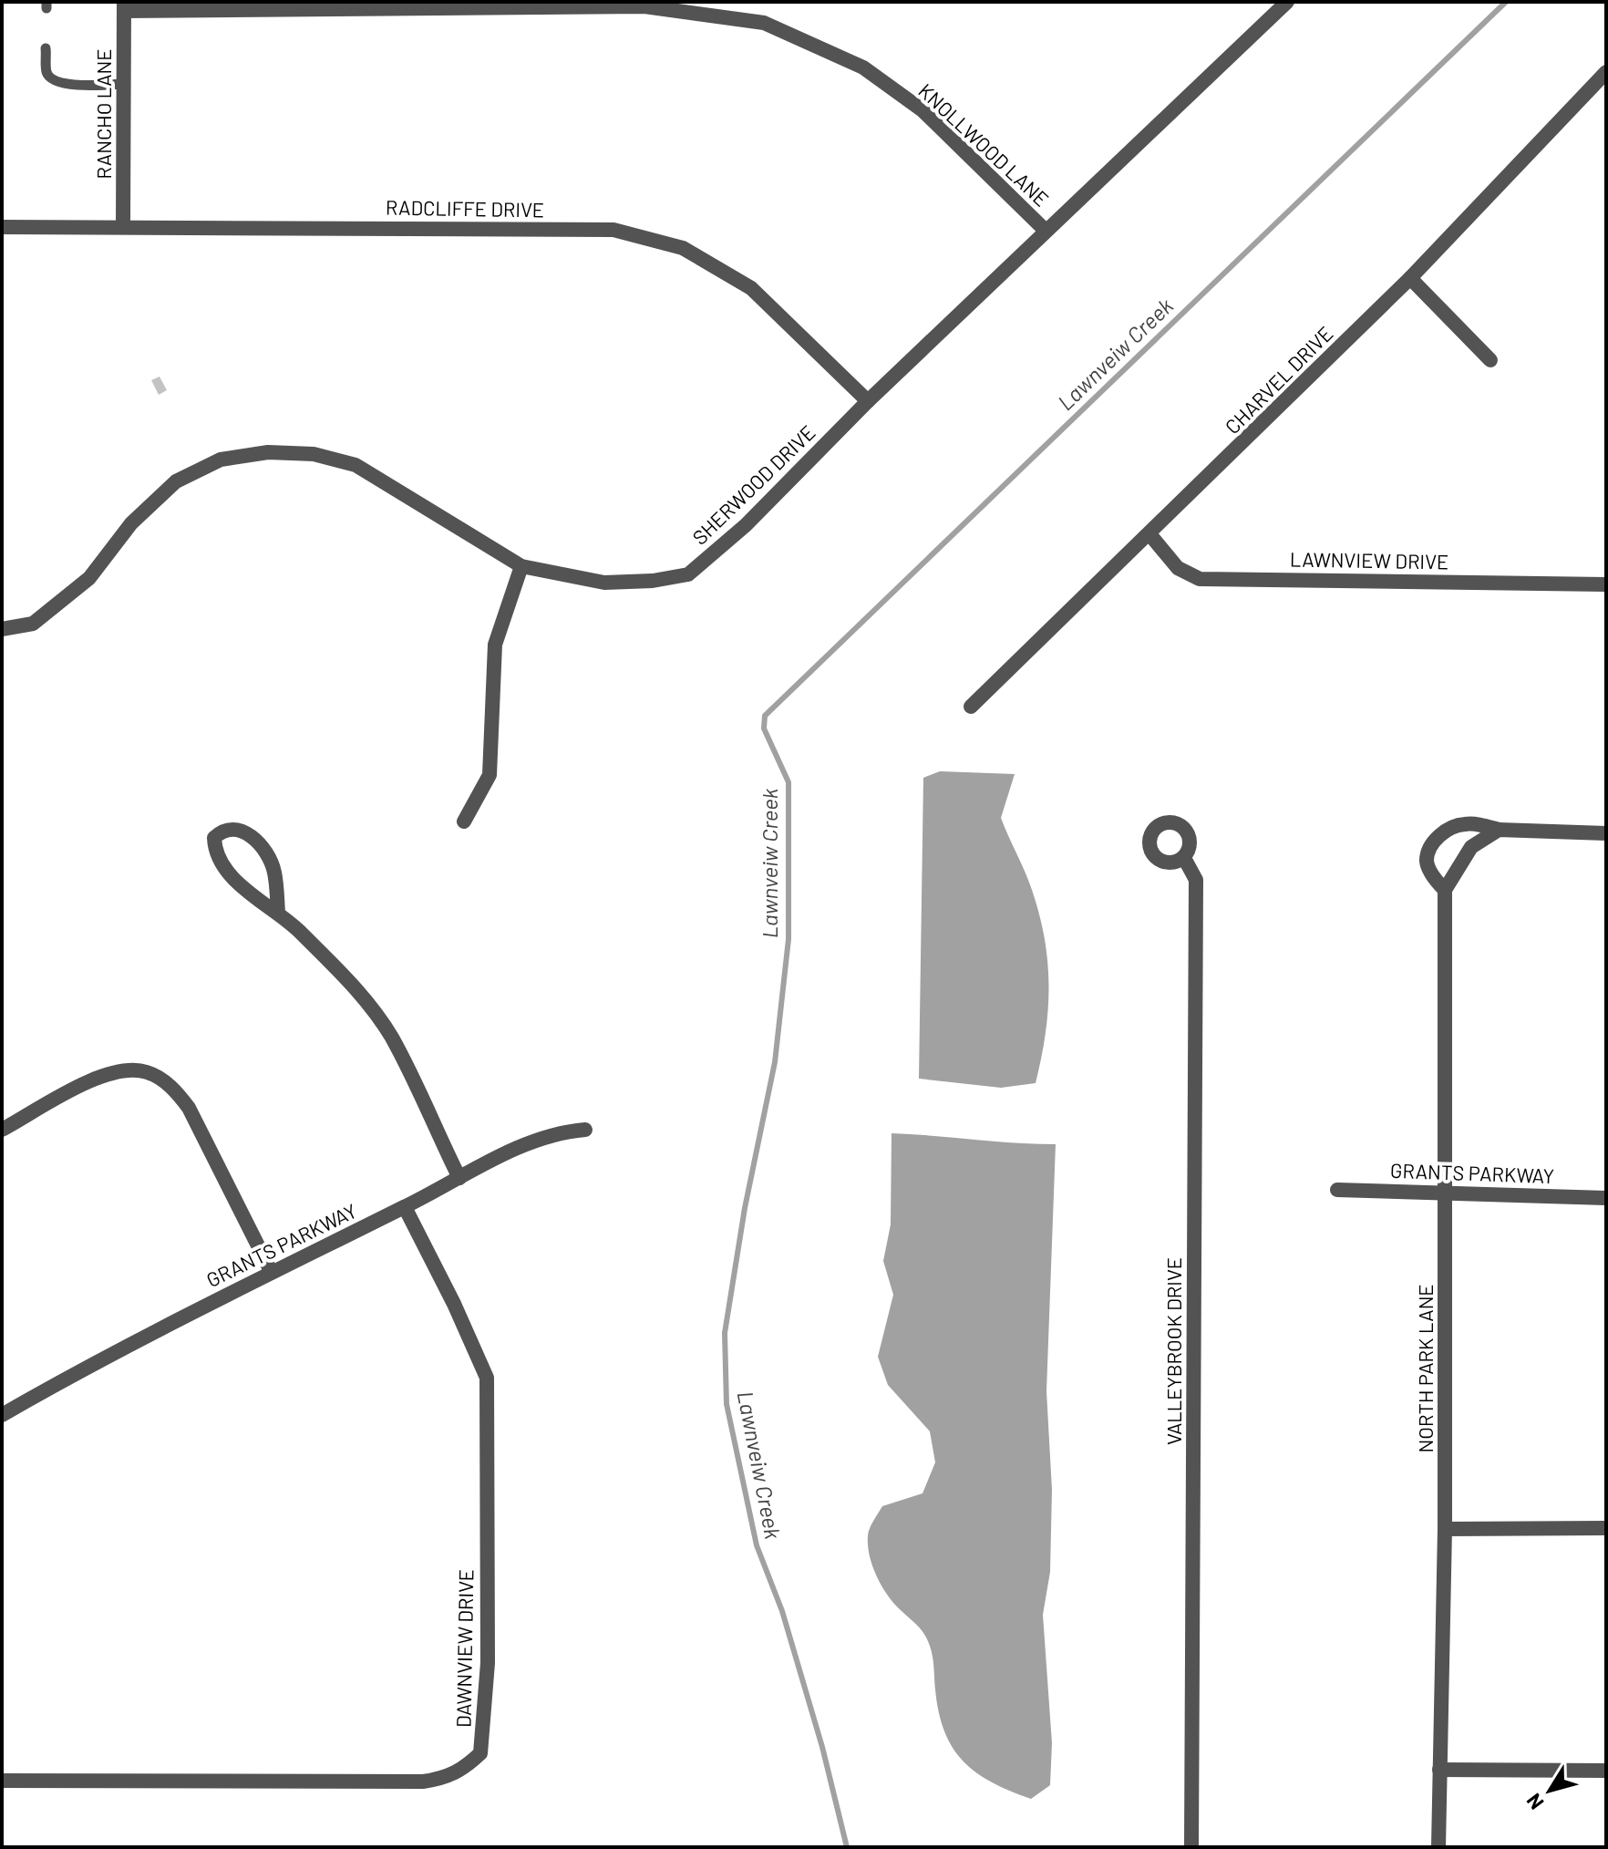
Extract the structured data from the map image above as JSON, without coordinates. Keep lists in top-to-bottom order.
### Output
{
  "streets": {
    "street": [
      "RANCHO LANE",
      "KNOLLWOOD LANE",
      "RADCLIFFE DRIVE",
      "CHARVEL DRIVE",
      "SHERWOOD DRIVE",
      "LAWNVIEW DRIVE",
      "GRANTS PARKWAY",
      "VALLEYBROOK DRIVE",
      "NORTH PARK LANE",
      "DAWNVIEW DRIVE"
    ]
  },
  "crossings": [
    ["RANCHO LANE", "KNOLLWOOD LANE"],
    ["RANCHO LANE", "RADCLIFFE DRIVE"],
    ["KNOLLWOOD LANE", "SHERWOOD DRIVE"],
    ["RADCLIFFE DRIVE", "SHERWOOD DRIVE"],
    ["CHARVEL DRIVE", "LAWNVIEW DRIVE"],
    ["GRANTS PARKWAY", "NORTH PARK LANE"],
    ["GRANTS PARKWAY", "DAWNVIEW DRIVE"]
  ],
  "water": ["Lawnveiw Creek"],
  "north": "bottom left"
}
